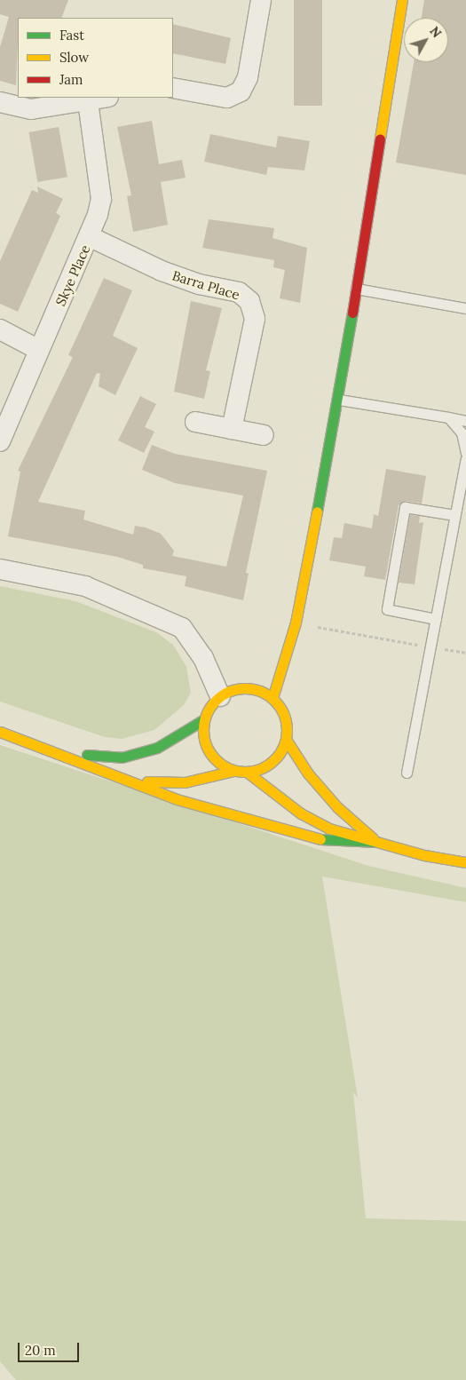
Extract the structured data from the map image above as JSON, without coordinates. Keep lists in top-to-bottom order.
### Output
{
  "streets": {
    "street": ["Skye Place", "Barra Place"]
  },
  "crossings": [
    ["Skye Place", "Barra Place"]
  ],
  "legend": ["Fast", "Slow", "Jam"],
  "scale_bar": "20 m",
  "north": "top right"
}
